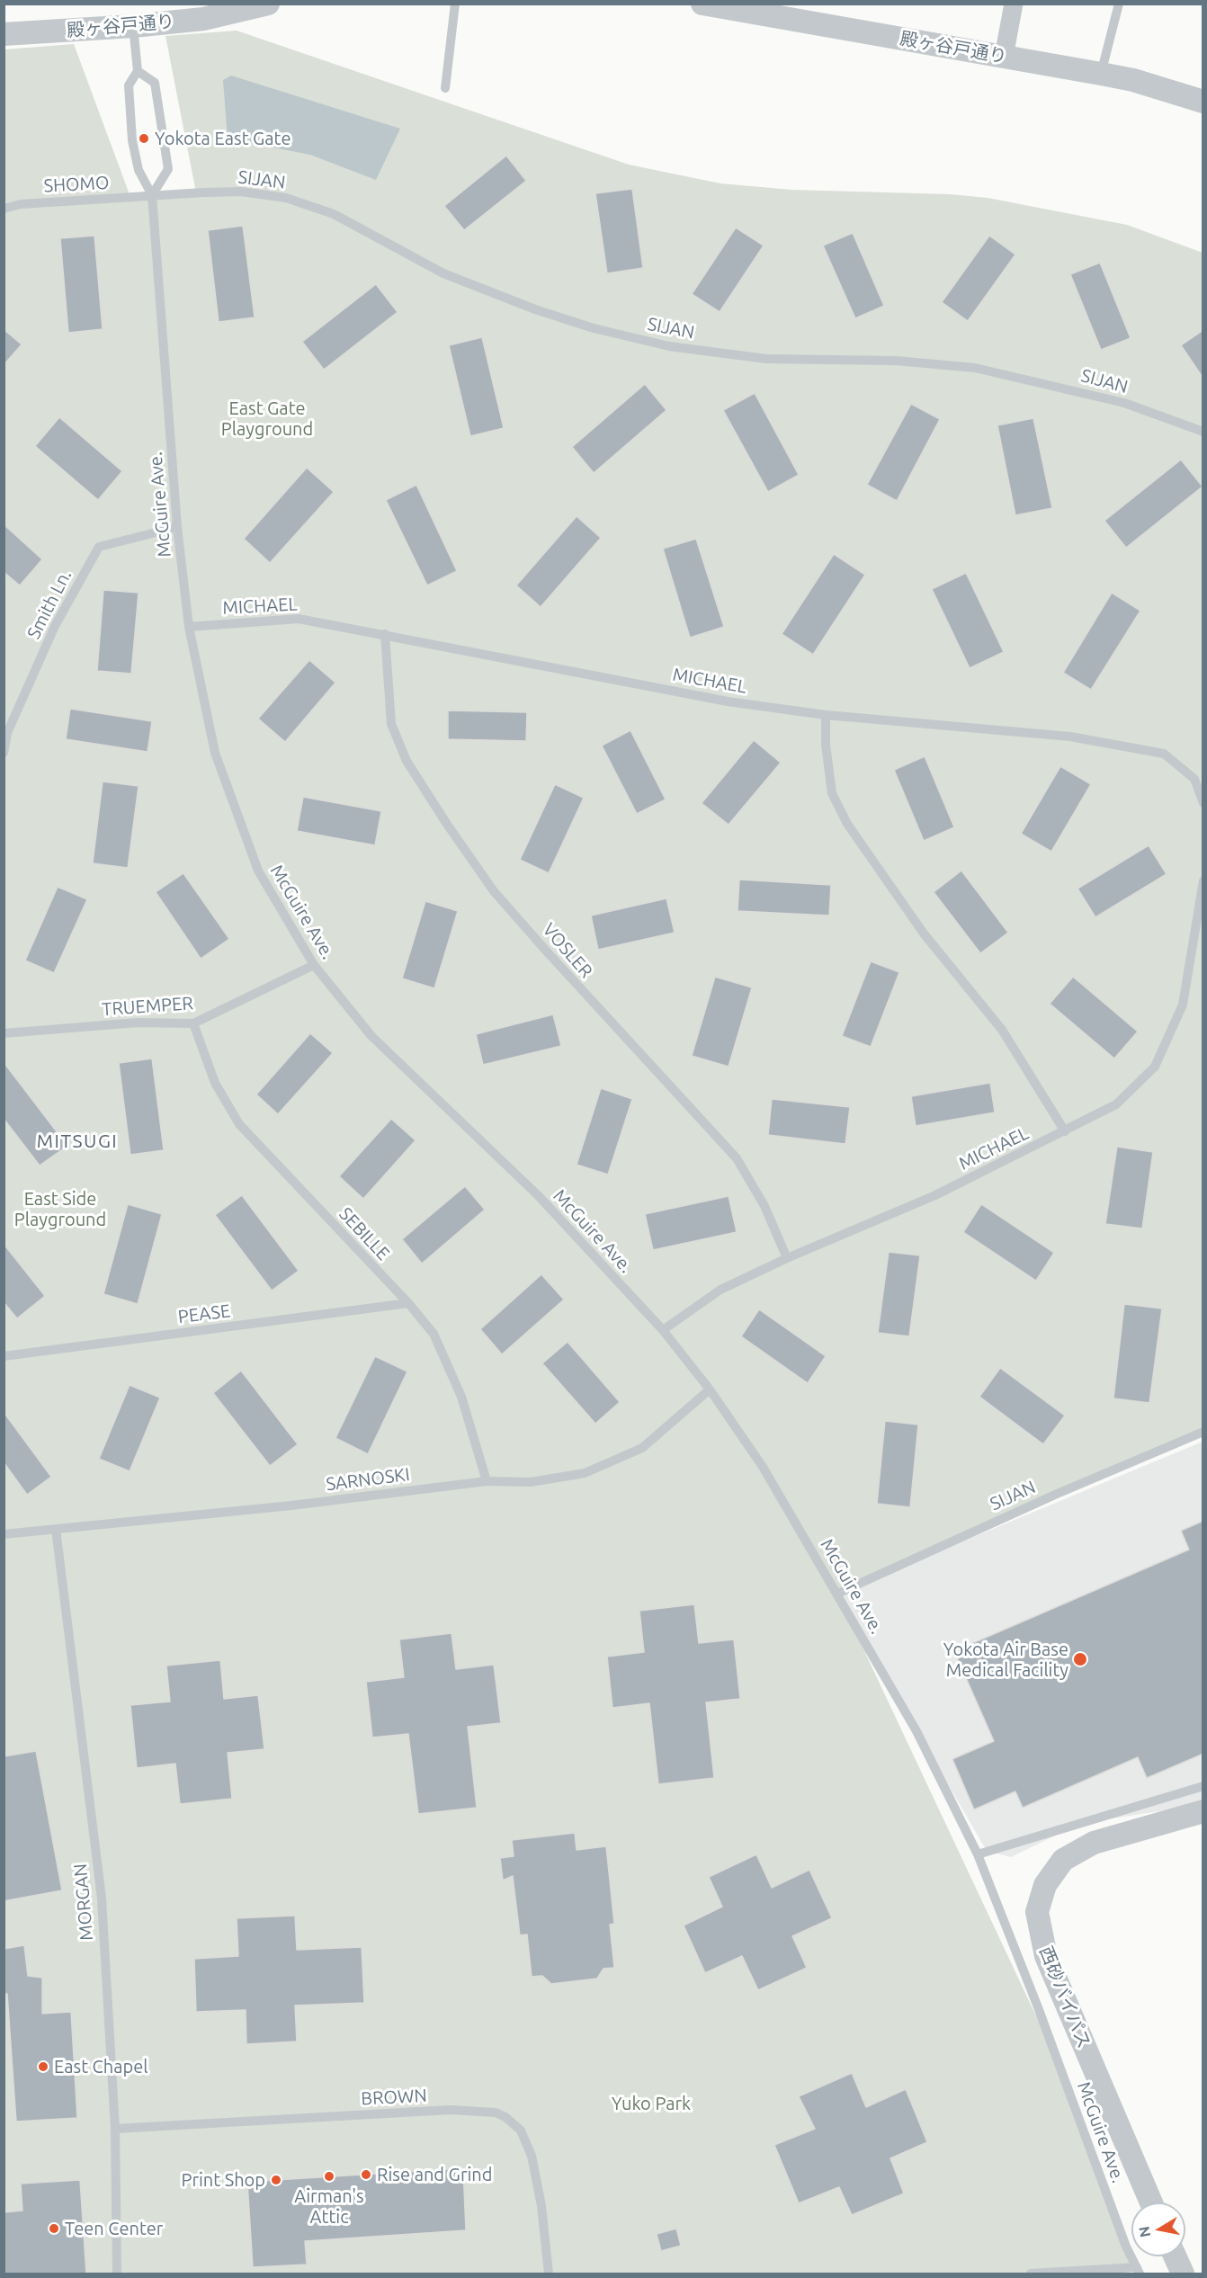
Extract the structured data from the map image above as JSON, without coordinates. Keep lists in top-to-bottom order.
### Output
{
  "streets": {
    "street": ["殿ヶ谷戸通り", "西砂バイパス"],
    "lane": [
      "SIJAN",
      "SHOMO",
      "McGuire Ave.",
      "Smith Ln.",
      "MICHAEL",
      "VOSLER",
      "TRUEMPER",
      "SEBILLE",
      "PEASE",
      "SARNOSKI",
      "MORGAN",
      "BROWN"
    ]
  },
  "crossings": [
    ["殿ヶ谷戸通り", "McGuire Ave."],
    ["SIJAN", "SHOMO"],
    ["SIJAN", "McGuire Ave."],
    ["SHOMO", "McGuire Ave."],
    ["McGuire Ave.", "Smith Ln."],
    ["McGuire Ave.", "MICHAEL"],
    ["McGuire Ave.", "TRUEMPER"],
    ["McGuire Ave.", "SARNOSKI"],
    ["MICHAEL", "VOSLER"],
    ["TRUEMPER", "SEBILLE"],
    ["SEBILLE", "PEASE"],
    ["SEBILLE", "SARNOSKI"],
    ["SARNOSKI", "MORGAN"],
    ["MORGAN", "BROWN"]
  ],
  "districts": ["MITSUGI"],
  "parks": ["East Gate Playground", "East Side Playground", "Yuko Park"],
  "places": [
    "Yokota East Gate",
    "Yokota Air Base Medical Facility",
    "East Chapel",
    "Rise and Grind",
    "Airman's Attic",
    "Print Shop",
    "Teen Center"
  ],
  "north": "left"
}
